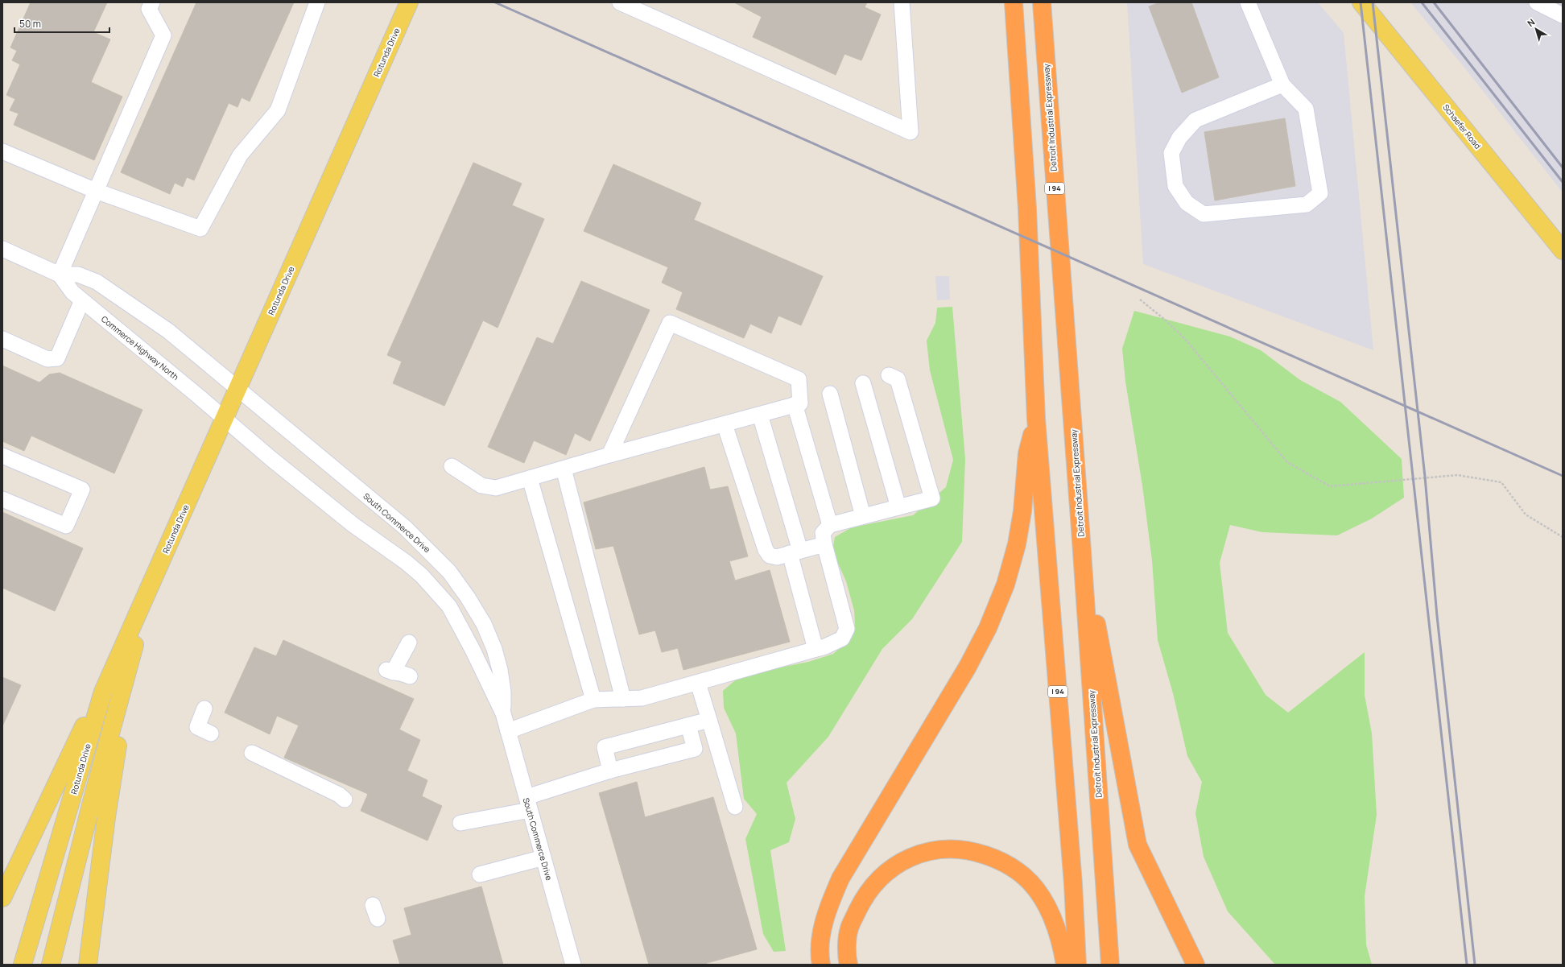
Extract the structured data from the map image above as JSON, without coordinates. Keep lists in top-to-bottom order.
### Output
{
  "streets": {
    "highway": ["Detroit Industrial Expressway", "I 94"],
    "main road": ["Rotunda Drive", "Schaefer Road"],
    "street": ["Commerce Highway North", "South Commerce Drive"]
  },
  "crossings": [
    ["Rotunda Drive", "Commerce Highway North"],
    ["Rotunda Drive", "South Commerce Drive"],
    ["Commerce Highway North", "South Commerce Drive"]
  ],
  "scale_bar": "50 m",
  "north": "top left"
}
